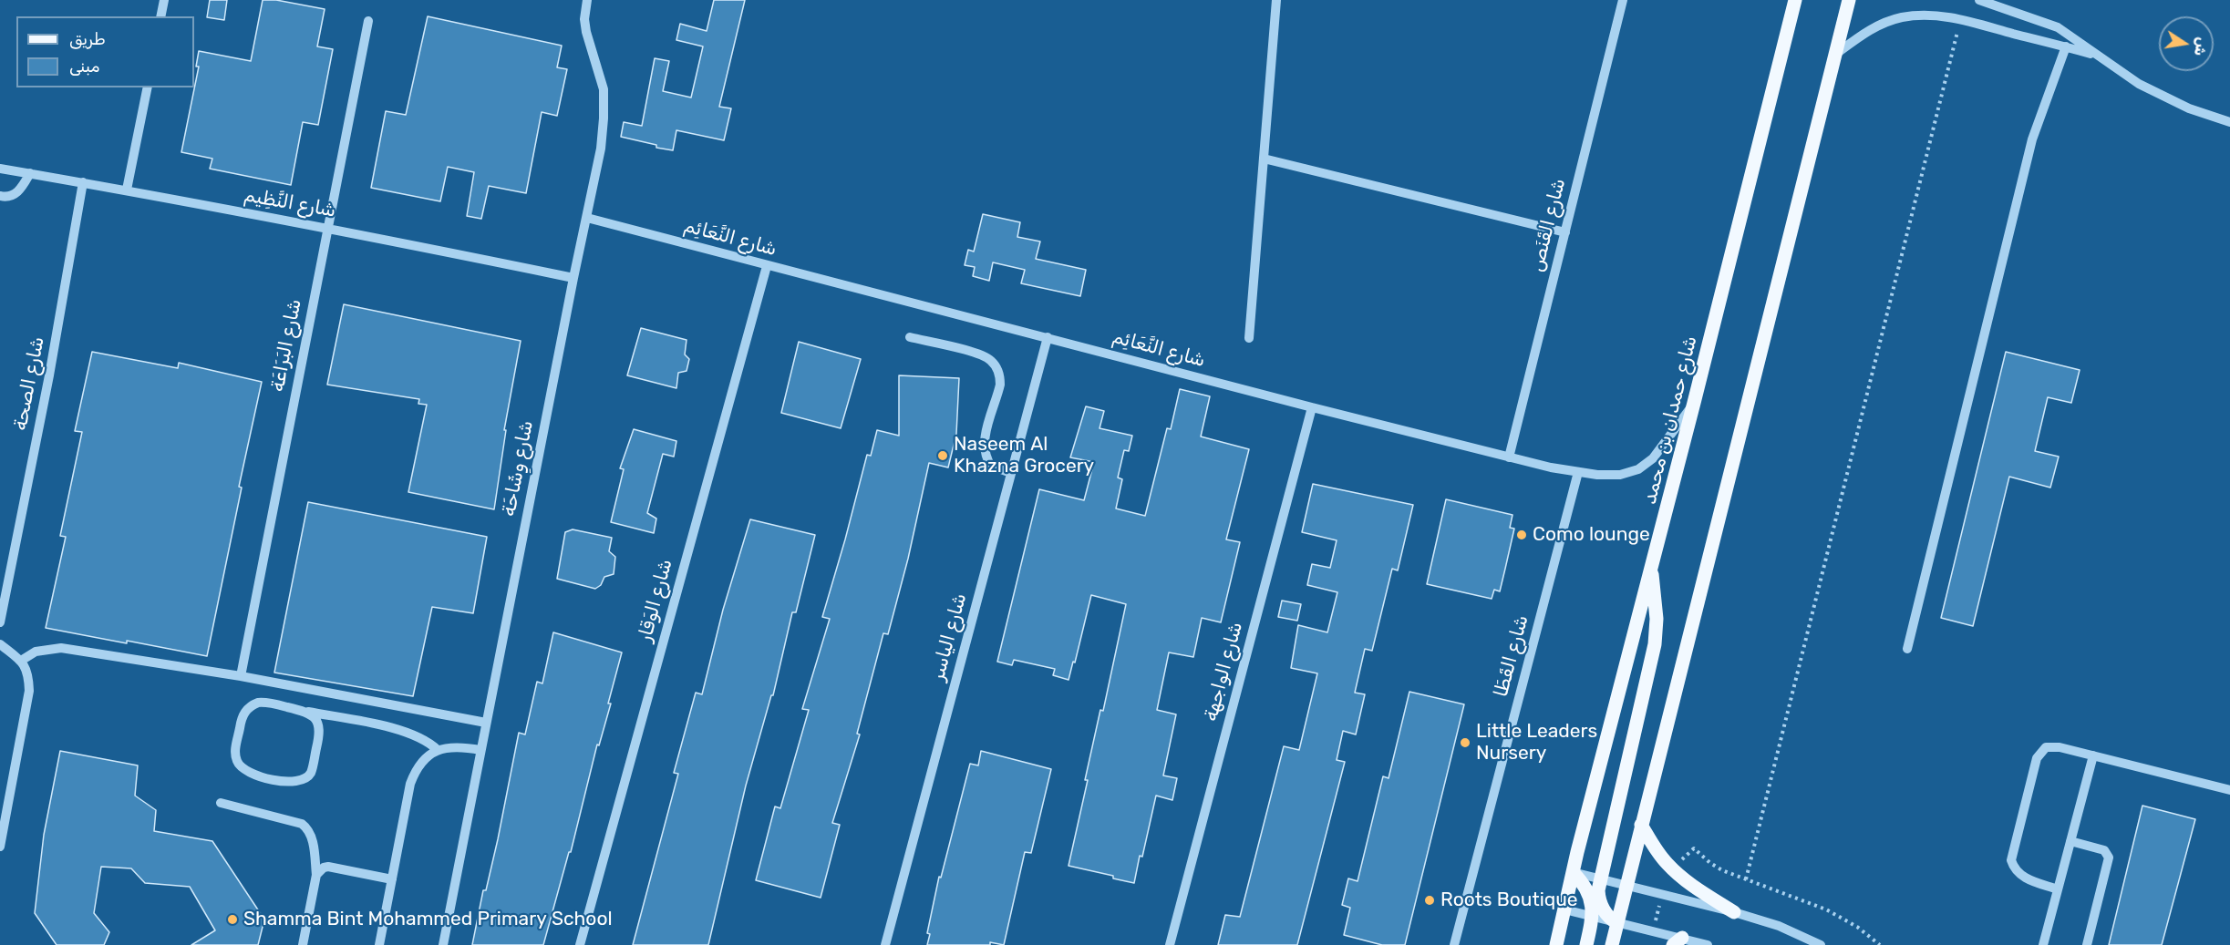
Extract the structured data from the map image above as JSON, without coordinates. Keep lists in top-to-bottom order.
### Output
{
  "streets": {
    "main road": ["شارع حمدان بن محمد"],
    "street": [
      "شارع النَّظِيم",
      "شارع القَنَص",
      "شارع النَّعَائِم",
      "شارع البَرَاعَة",
      "شارع الصحة",
      "شارع وِشَاحَة",
      "شارع الوَقار",
      "شارع الياسر",
      "شارع القَطَا",
      "شارع الواجهة"
    ]
  },
  "crossings": [
    ["شارع النَّظِيم", "شارع البَرَاعَة"],
    ["شارع النَّظِيم", "شارع الصحة"],
    ["شارع النَّظِيم", "شارع وِشَاحَة"],
    ["شارع القَنَص", "شارع النَّعَائِم"],
    ["شارع النَّعَائِم", "شارع حمدان بن محمد"],
    ["شارع النَّعَائِم", "شارع وِشَاحَة"],
    ["شارع النَّعَائِم", "شارع الوَقار"],
    ["شارع النَّعَائِم", "شارع الياسر"],
    ["شارع النَّعَائِم", "شارع القَطَا"],
    ["شارع النَّعَائِم", "شارع الواجهة"]
  ],
  "places": [
    "Naseem Al Khazna Grocery",
    "Como lounge",
    "Little Leaders Nursery",
    "Roots Boutique",
    "Shamma Bint Mohammed Primary School"
  ],
  "legend": ["طريق", "مبنى"],
  "north": "right"
}
